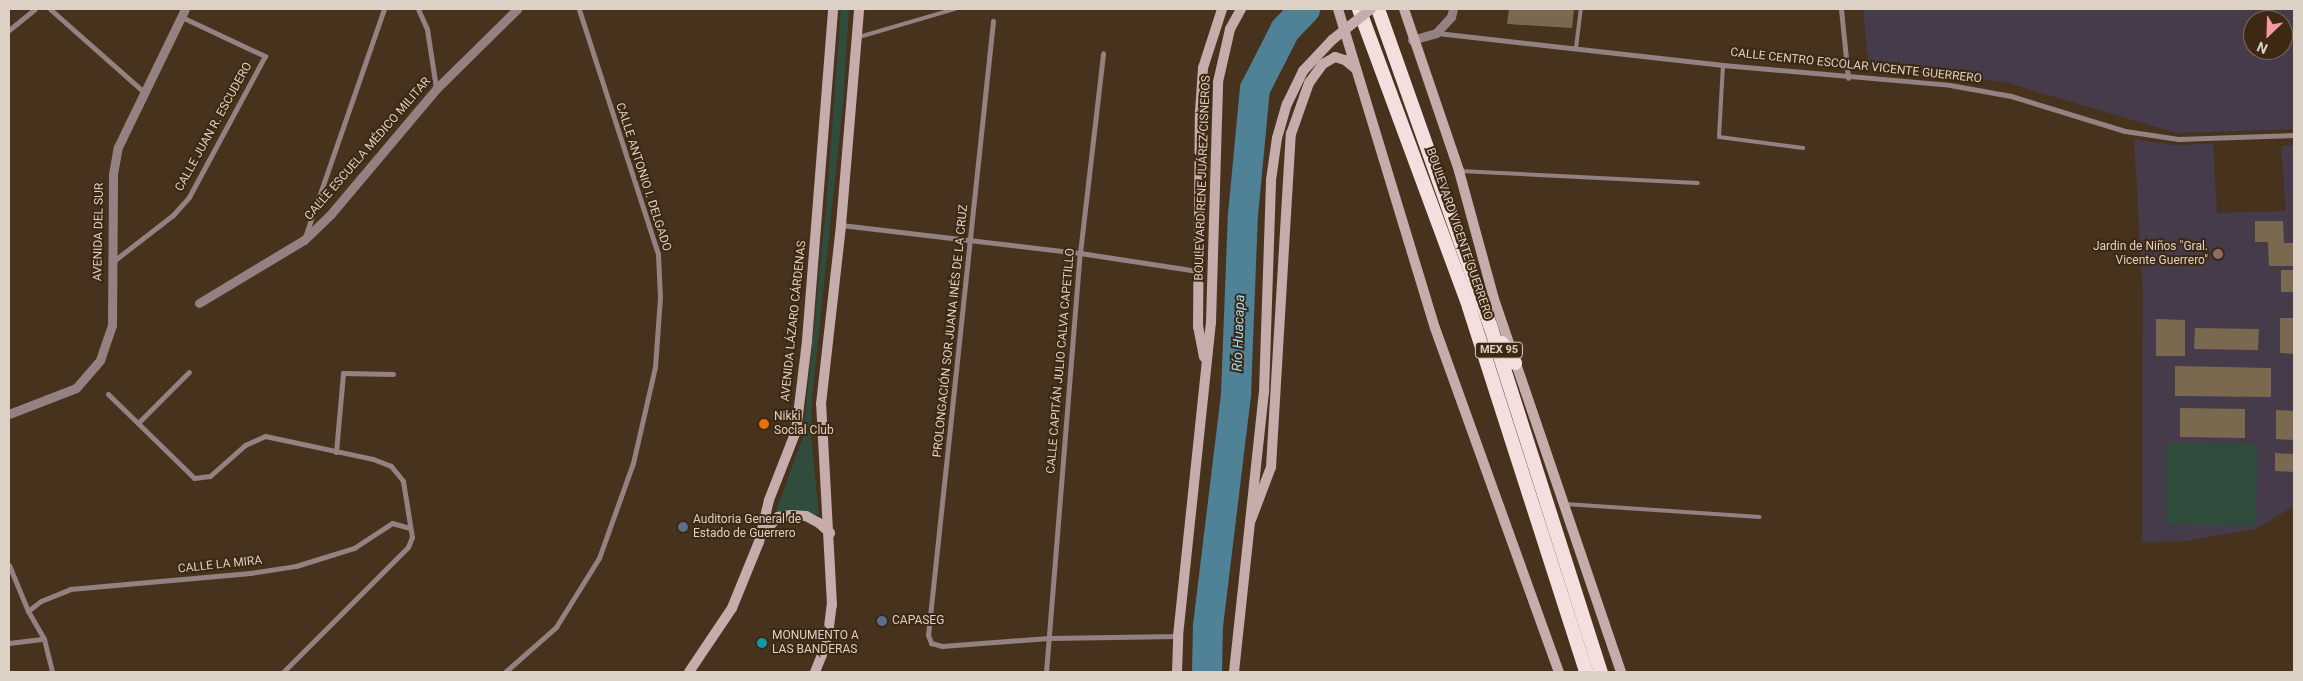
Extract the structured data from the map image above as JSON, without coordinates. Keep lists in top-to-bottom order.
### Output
{
  "streets": {
    "highway": ["BOULEVARD VICENTE GUERRERO", "MEX 95"],
    "main road": ["BOULEVARD RENE JUÁREZ CISNEROS", "AVENIDA LÁZARO CÁRDENAS"],
    "street": [
      "CALLE CENTRO ESCOLAR VICENTE GUERRERO",
      "CALLE JUAN R. ESCUDERO",
      "CALLE ESCUELA MÉDICO MILITAR",
      "CALLE ANTONIO I. DELGADO",
      "AVENIDA DEL SUR",
      "PROLONGACIÓN SOR JUANA INÉS DE LA CRUZ",
      "CALLE CAPITÁN JULIO CALVA CAPETILLO",
      "CALLE LA MIRA"
    ]
  },
  "crossings": [
    ["CALLE CENTRO ESCOLAR VICENTE GUERRERO", "BOULEVARD VICENTE GUERRERO"],
    ["CALLE JUAN R. ESCUDERO", "AVENIDA DEL SUR"],
    ["PROLONGACIÓN SOR JUANA INÉS DE LA CRUZ", "CALLE CAPITÁN JULIO CALVA CAPETILLO"]
  ],
  "water": ["Río Huacapa"],
  "places": [
    "Jardin de Niños \"Gral. Vicente Guerrero\"",
    "Nikki Social Club",
    "Auditoria General de Estado de Guerrero",
    "CAPASEG",
    "MONUMENTO A LAS BANDERAS"
  ],
  "north": "bottom left"
}
